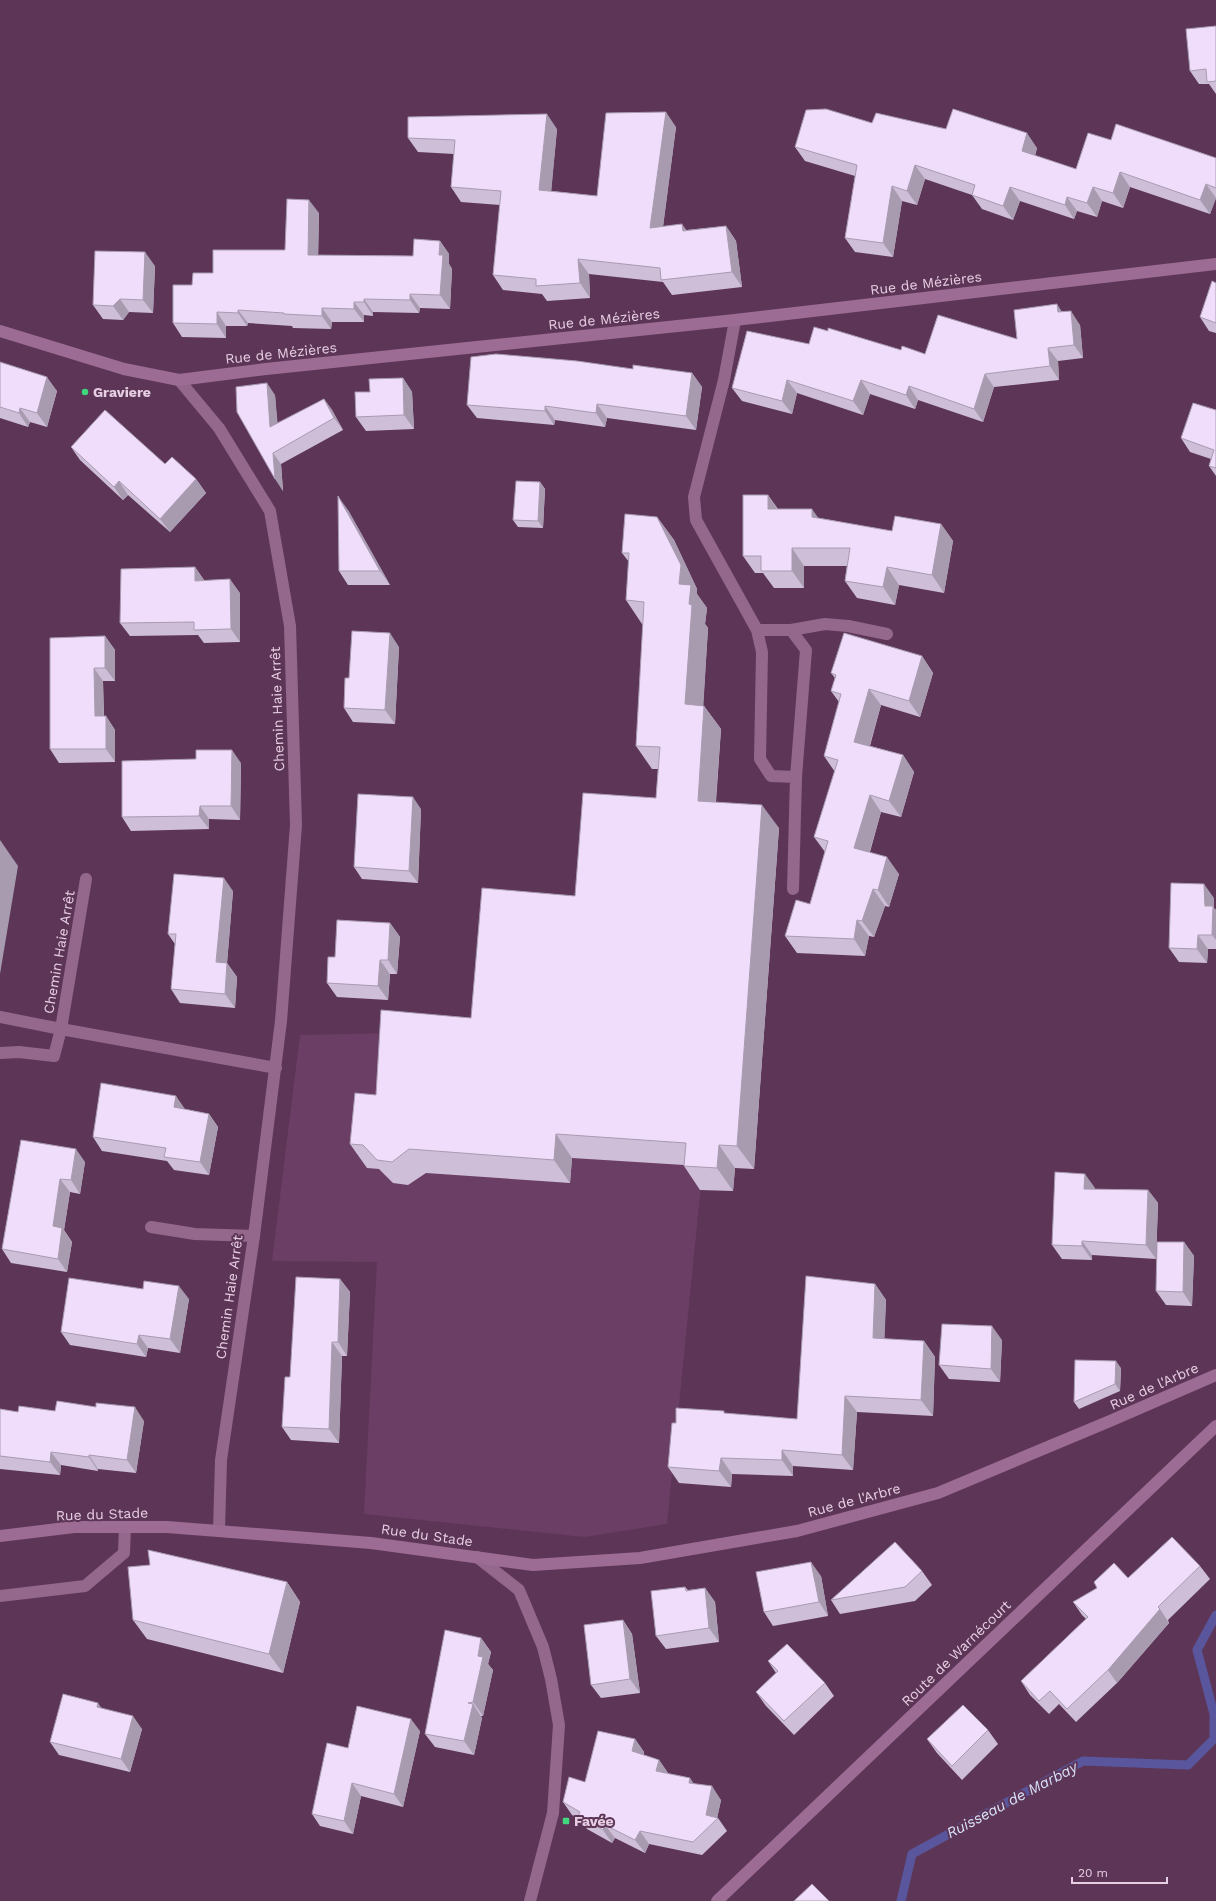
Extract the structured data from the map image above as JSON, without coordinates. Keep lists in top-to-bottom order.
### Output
{
  "streets": {
    "street": [
      "Rue de Mézières",
      "Chemin Haie Arrêt",
      "Rue de l'Arbre",
      "Rue du Stade",
      "Route de Warnécourt"
    ]
  },
  "crossings": [
    ["Rue de Mézières", "Chemin Haie Arrêt"],
    ["Chemin Haie Arrêt", "Rue du Stade"],
    ["Rue de l'Arbre", "Rue du Stade"]
  ],
  "water": ["Ruisseau de Marbay"],
  "places": {
    "other": ["Graviere"],
    "transit": ["Favée"]
  },
  "scale_bar": "20 m"
}
